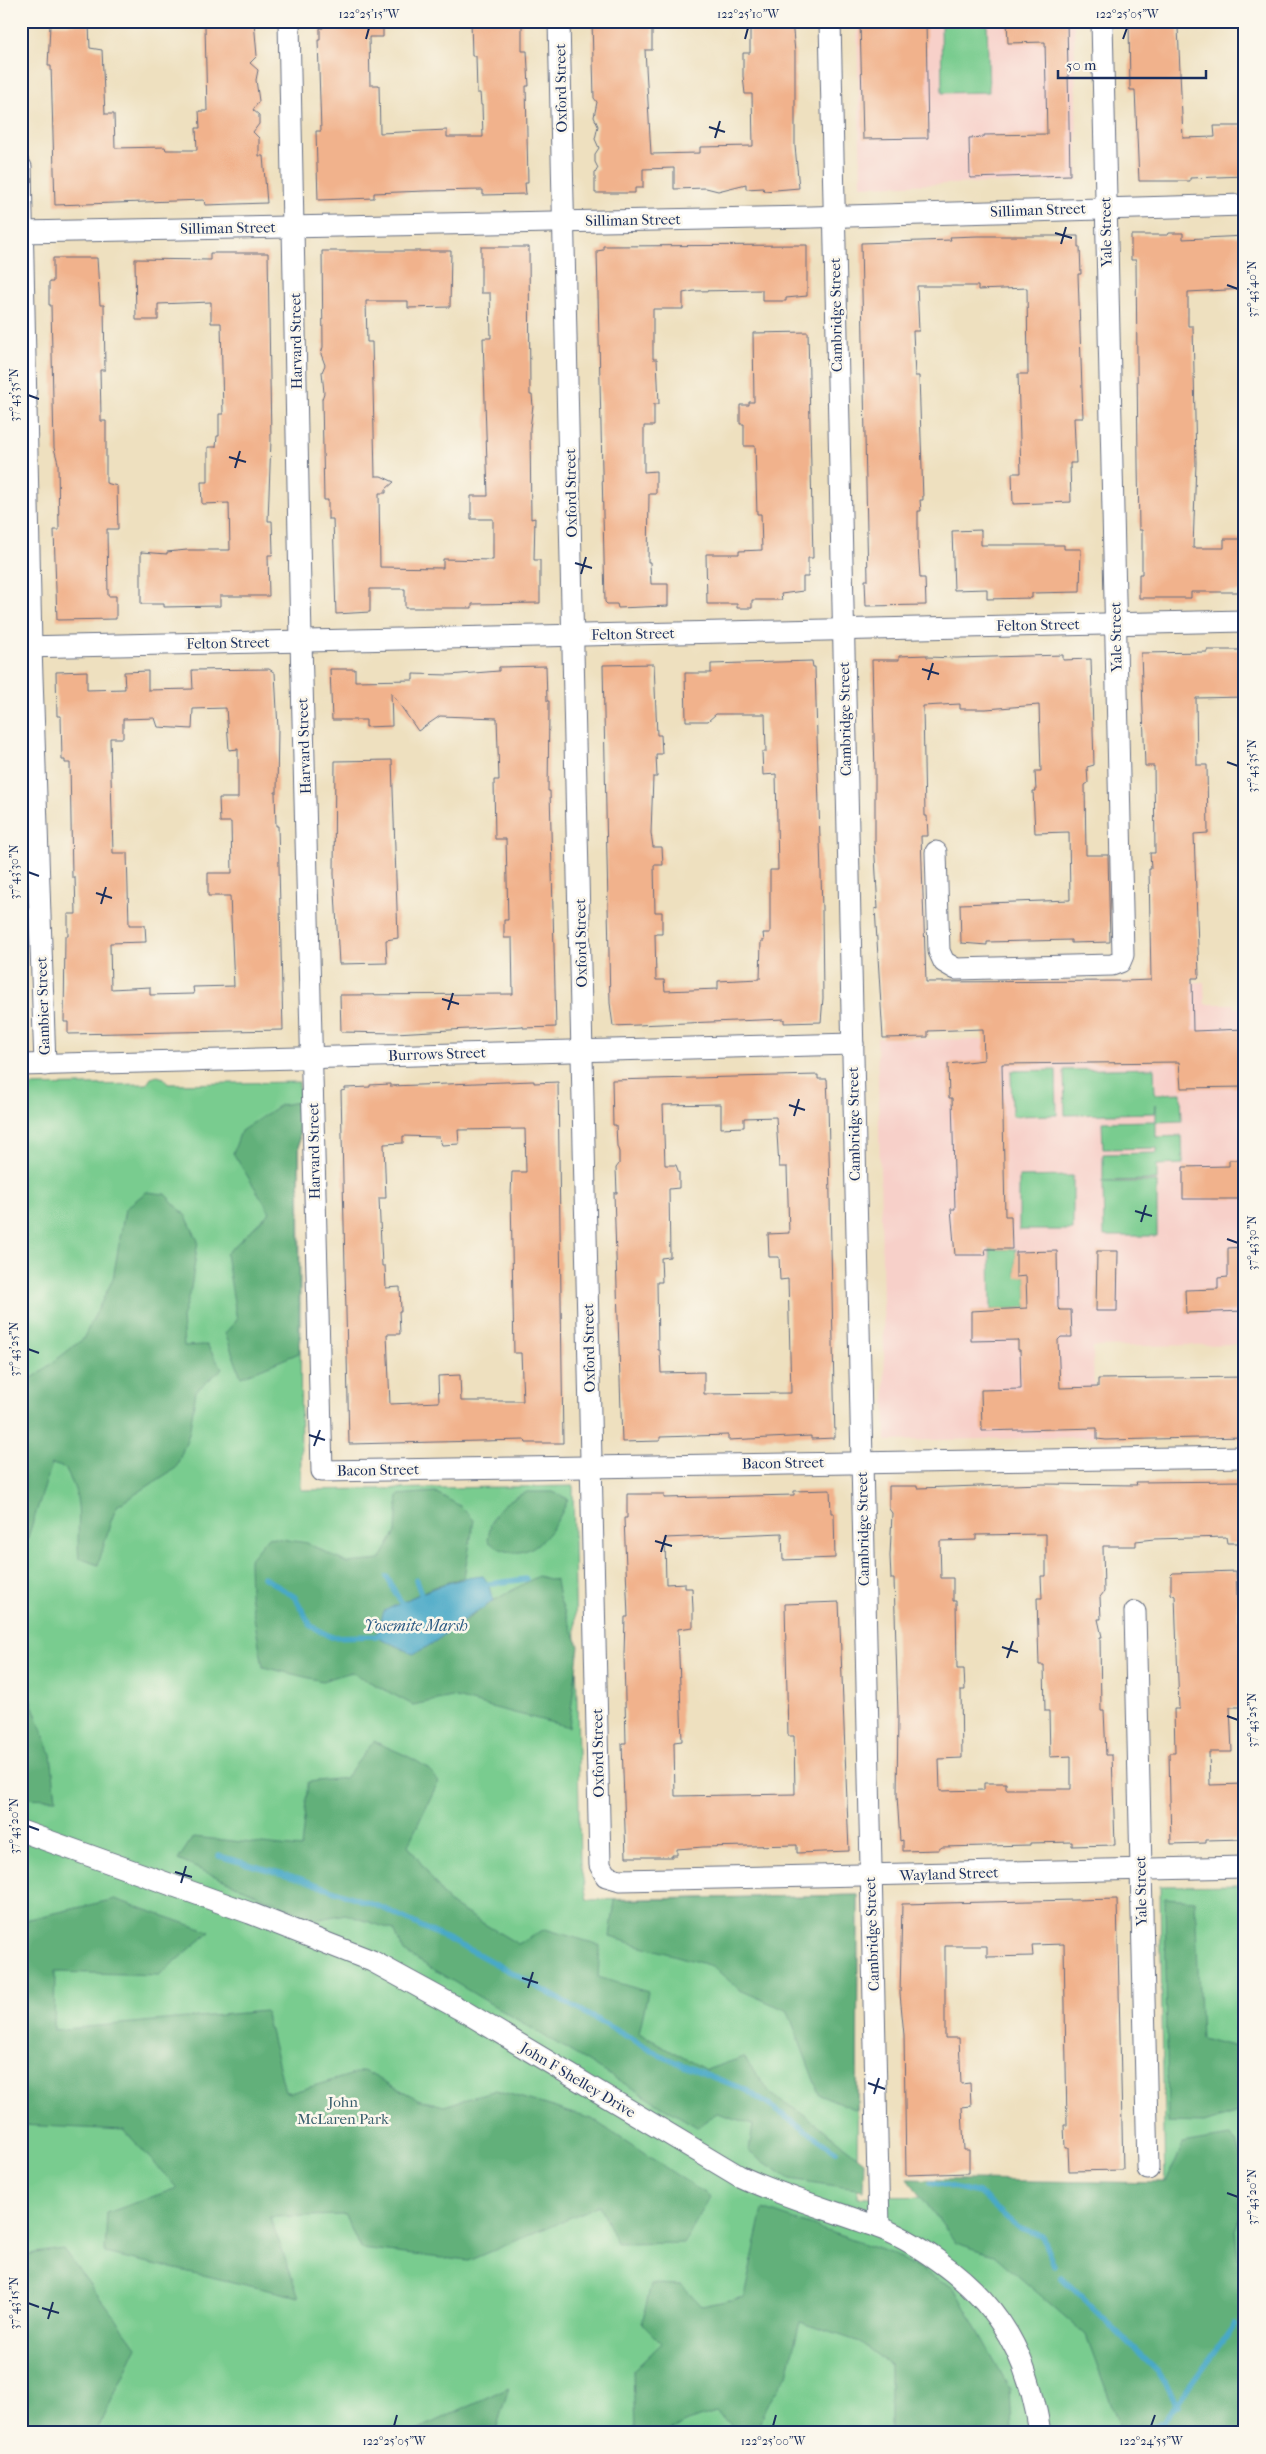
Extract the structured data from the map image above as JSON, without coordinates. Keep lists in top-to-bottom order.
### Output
{
  "streets": {
    "street": [
      "Oxford Street",
      "Silliman Street",
      "Yale Street",
      "Cambridge Street",
      "Harvard Street",
      "Felton Street",
      "Gambier Street",
      "Burrows Street",
      "Bacon Street",
      "Wayland Street",
      "John F Shelley Drive"
    ]
  },
  "crossings": [
    ["Oxford Street", "Silliman Street"],
    ["Oxford Street", "Felton Street"],
    ["Oxford Street", "Burrows Street"],
    ["Oxford Street", "Bacon Street"],
    ["Oxford Street", "Wayland Street"],
    ["Silliman Street", "Yale Street"],
    ["Silliman Street", "Cambridge Street"],
    ["Silliman Street", "Harvard Street"],
    ["Silliman Street", "Gambier Street"],
    ["Yale Street", "Felton Street"],
    ["Yale Street", "Wayland Street"],
    ["Cambridge Street", "Felton Street"],
    ["Cambridge Street", "Burrows Street"],
    ["Cambridge Street", "Bacon Street"],
    ["Cambridge Street", "Wayland Street"],
    ["Cambridge Street", "John F Shelley Drive"],
    ["Harvard Street", "Felton Street"],
    ["Harvard Street", "Burrows Street"],
    ["Harvard Street", "Bacon Street"],
    ["Felton Street", "Gambier Street"],
    ["Gambier Street", "Burrows Street"]
  ],
  "water": ["Yosemite Marsh"],
  "parks": ["John McLaren Park"],
  "scale_bar": "50 m",
  "coordinates": [
    "122°25'15\"W",
    "122°25'10\"W",
    "122°25'05\"W",
    "37°43'40\"N",
    "37°43'35\"N",
    "37°43'30\"N",
    "37°43'25\"N",
    "37°43'20\"N",
    "37°43'15\"N",
    "122°25'00\"W",
    "122°24'55\"W"
  ]
}
